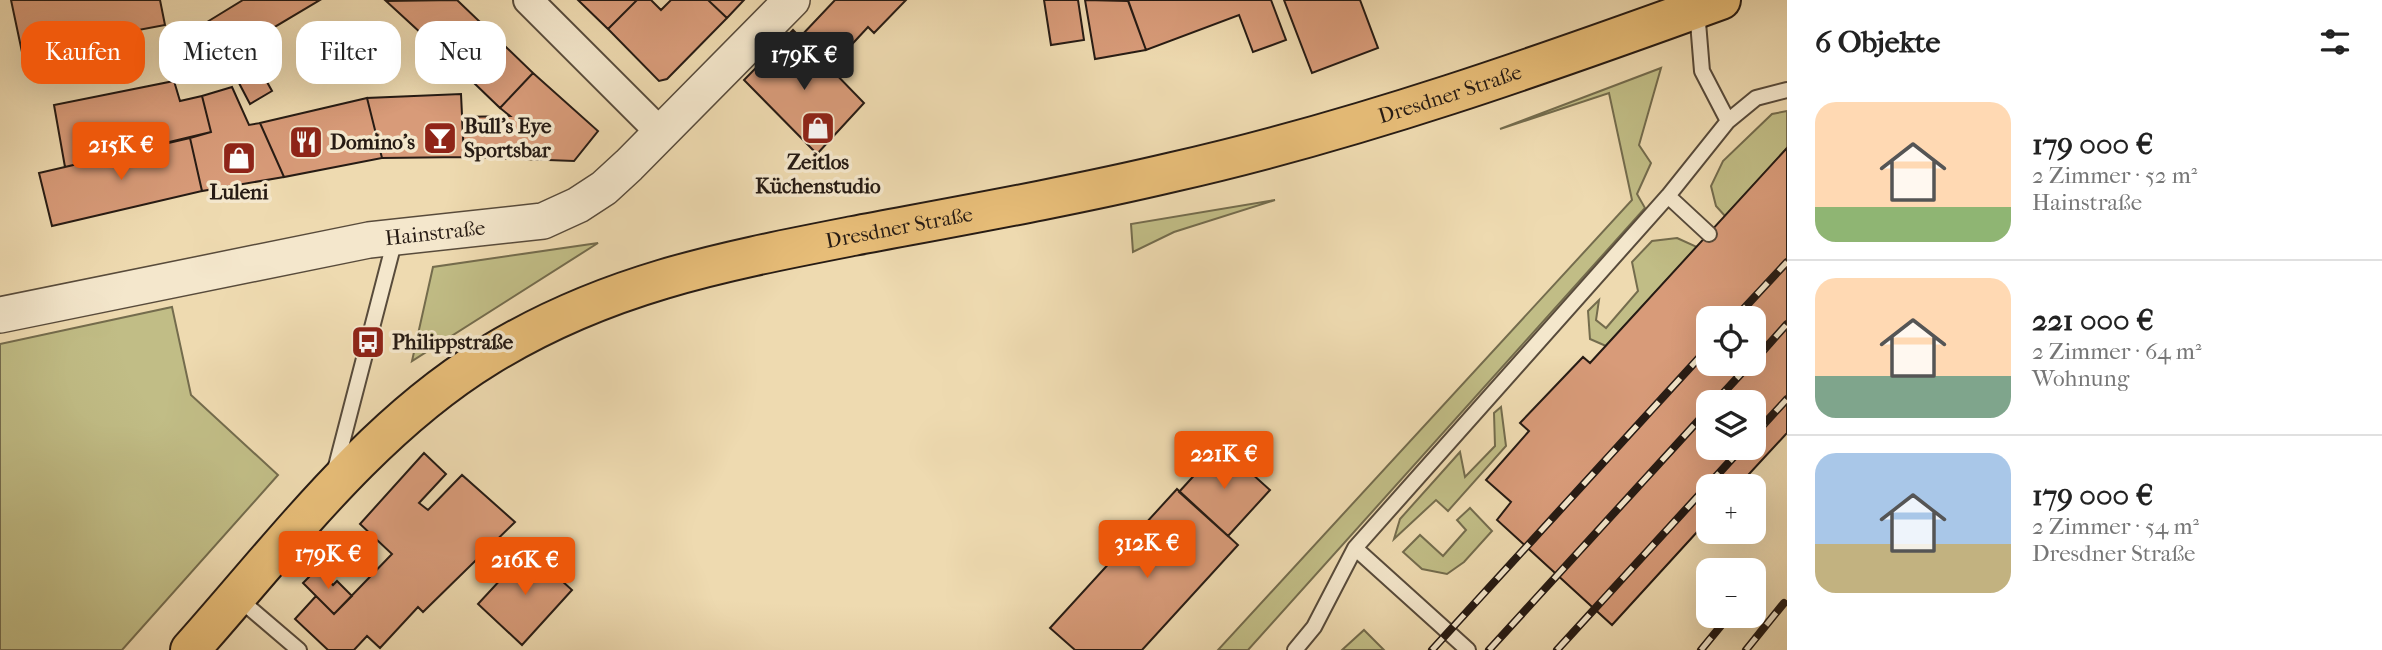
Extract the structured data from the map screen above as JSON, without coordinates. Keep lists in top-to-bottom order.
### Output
{
  "streets": {
    "main road": ["Dresdner Straße"],
    "street": ["Hainstraße"]
  },
  "places": {
    "shop": ["Zeitlos Küchenstudio", "Luleni"],
    "bar": ["Bull’s Eye Sportsbar"],
    "restaurant": ["Domino's"],
    "bus stop": ["Philippstraße"]
  },
  "page": {
    "heading": "6 Objekte",
    "chip": [
      "Kaufen",
      "Mieten",
      "Filter",
      "Neu"
    ],
    "price": [
      "179K €",
      "215K €",
      "221K €",
      "312K €",
      "179K €",
      "216K €"
    ],
    "list": [
      {
        "name": "179 000 €",
        "note": "2 Zimmer · 52 m² · Hainstraße"
      },
      {
        "name": "221 000 €",
        "note": "2 Zimmer · 64 m² · Wohnung"
      },
      {
        "name": "179 000 €",
        "note": "2 Zimmer · 54 m² · Dresdner Straße"
      }
    ],
    "map_buttons": ["+", "−"]
  }
}
